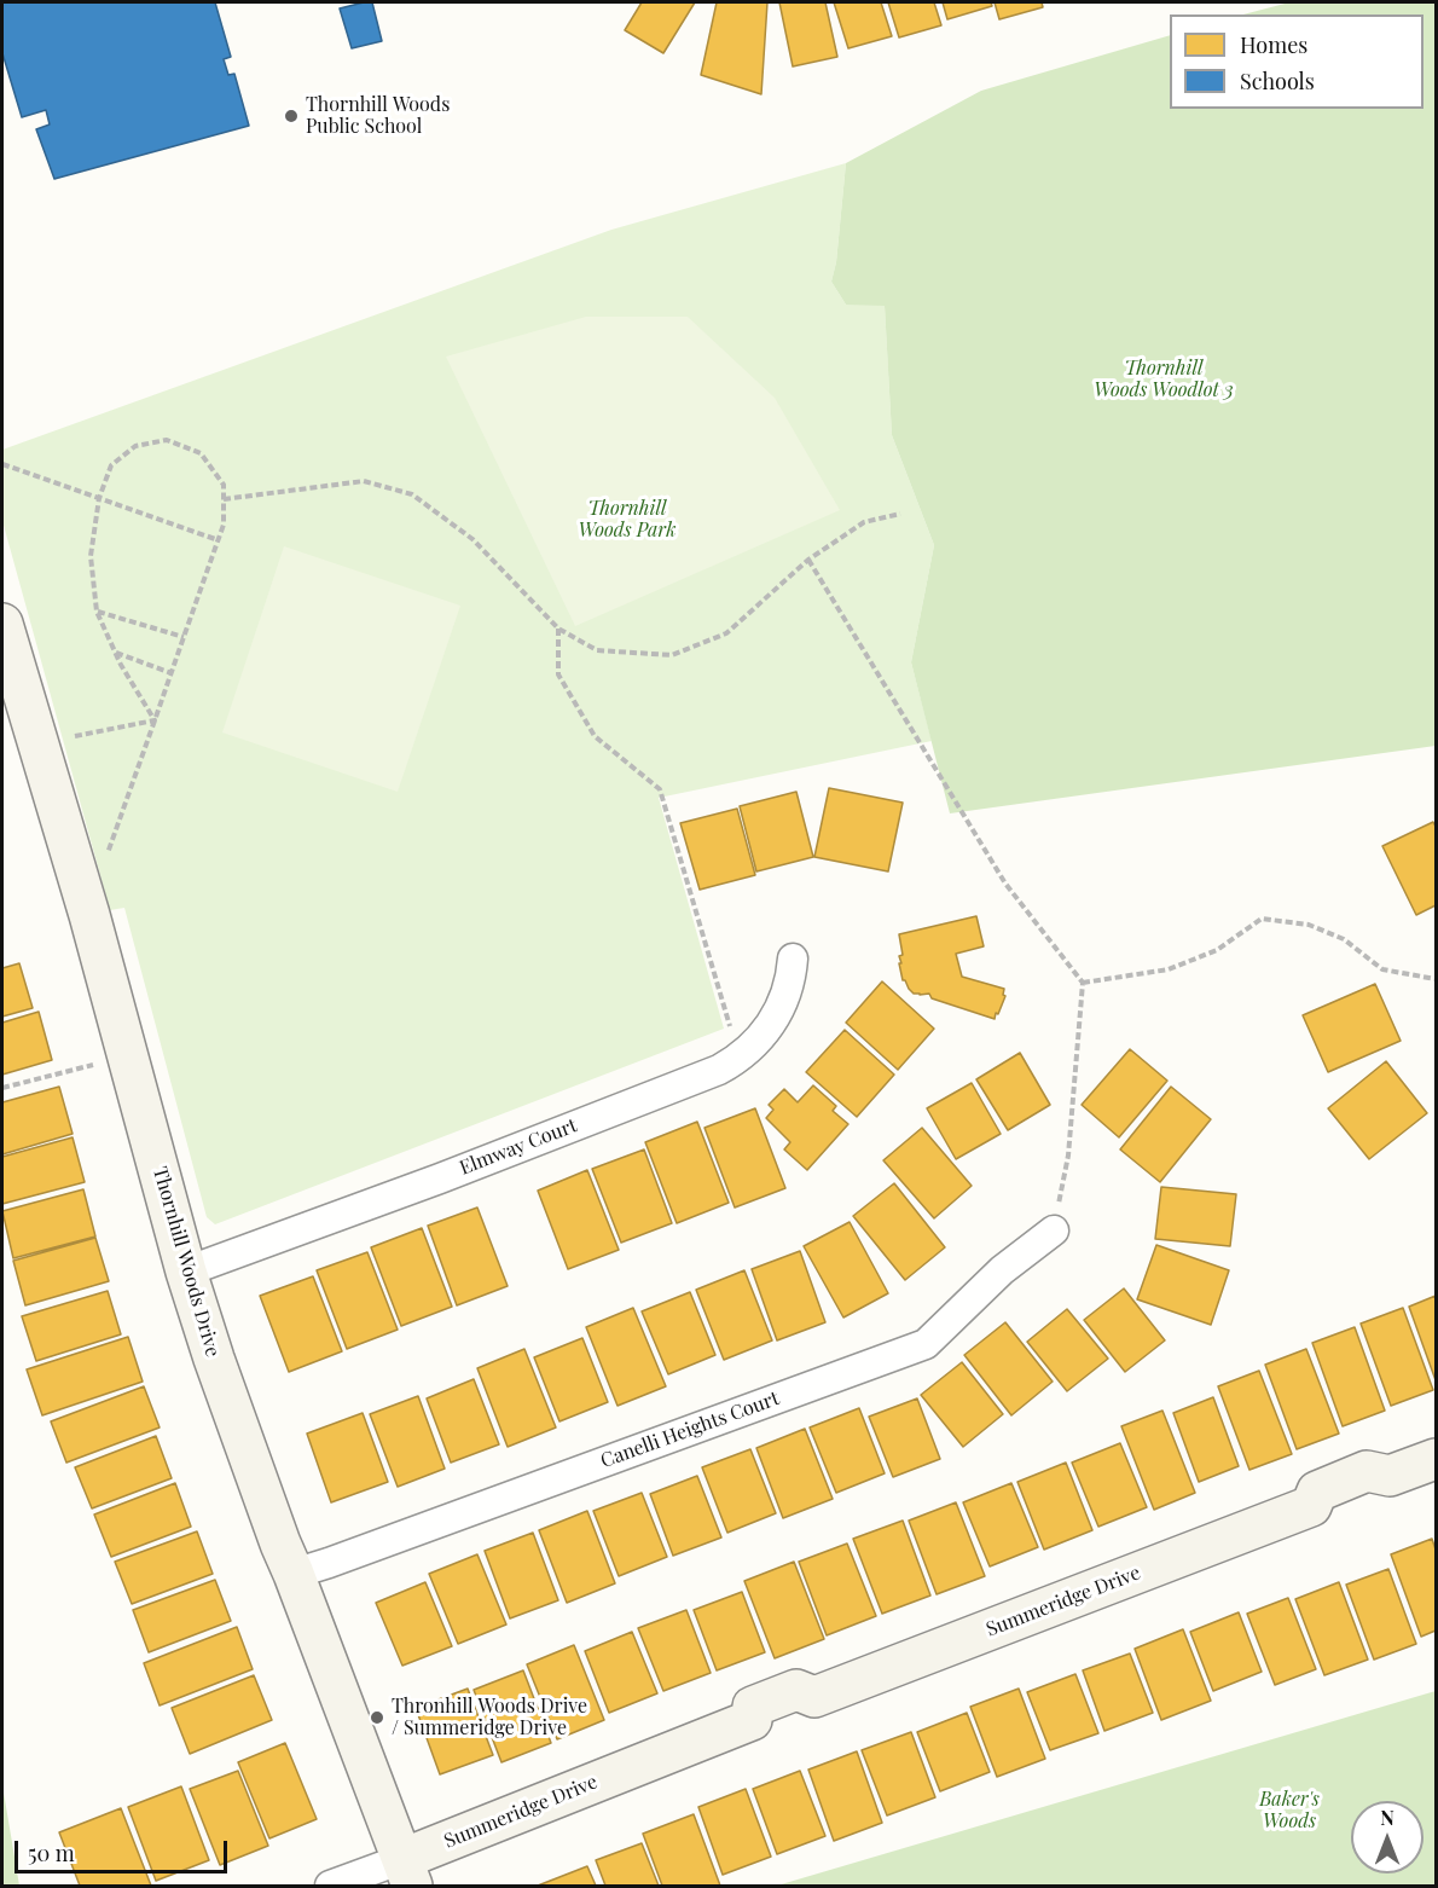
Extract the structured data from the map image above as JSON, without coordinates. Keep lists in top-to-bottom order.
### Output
{
  "streets": {
    "street": [
      "Elmway Court",
      "Thornhill Woods Drive",
      "Canelli Heights Court",
      "Summeridge Drive"
    ]
  },
  "crossings": [
    ["Elmway Court", "Thornhill Woods Drive"],
    ["Thornhill Woods Drive", "Canelli Heights Court"],
    ["Thornhill Woods Drive", "Summeridge Drive"]
  ],
  "parks": ["Thornhill Woods Woodlot 3", "Thornhill Woods Park", "Baker's Woods"],
  "places": ["Thornhill Woods Public School", "Thronhill Woods Drive / Summeridge Drive"],
  "legend": ["Homes", "Schools"],
  "scale_bar": "50 m",
  "north": "top"
}
